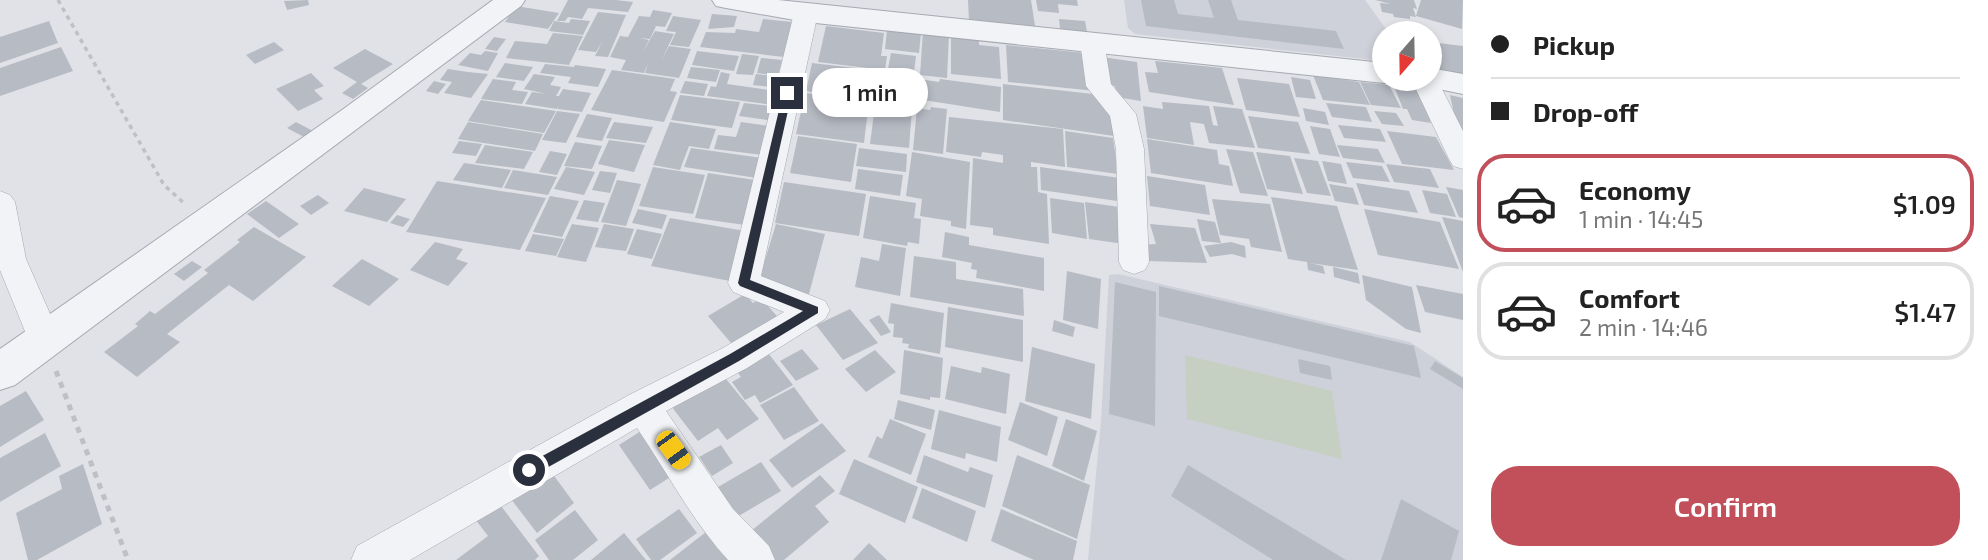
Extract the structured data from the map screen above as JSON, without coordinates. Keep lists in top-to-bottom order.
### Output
{
  "north": "bottom",
  "page": {
    "banner": ["Pickup", "Drop-off"],
    "bubble": "1 min",
    "list": [
      {
        "name": "Economy",
        "note": "1 min · 14:45",
        "value": "$1.09"
      },
      {
        "name": "Comfort",
        "note": "2 min · 14:46",
        "value": "$1.47"
      }
    ],
    "buttons": "Confirm"
  }
}
